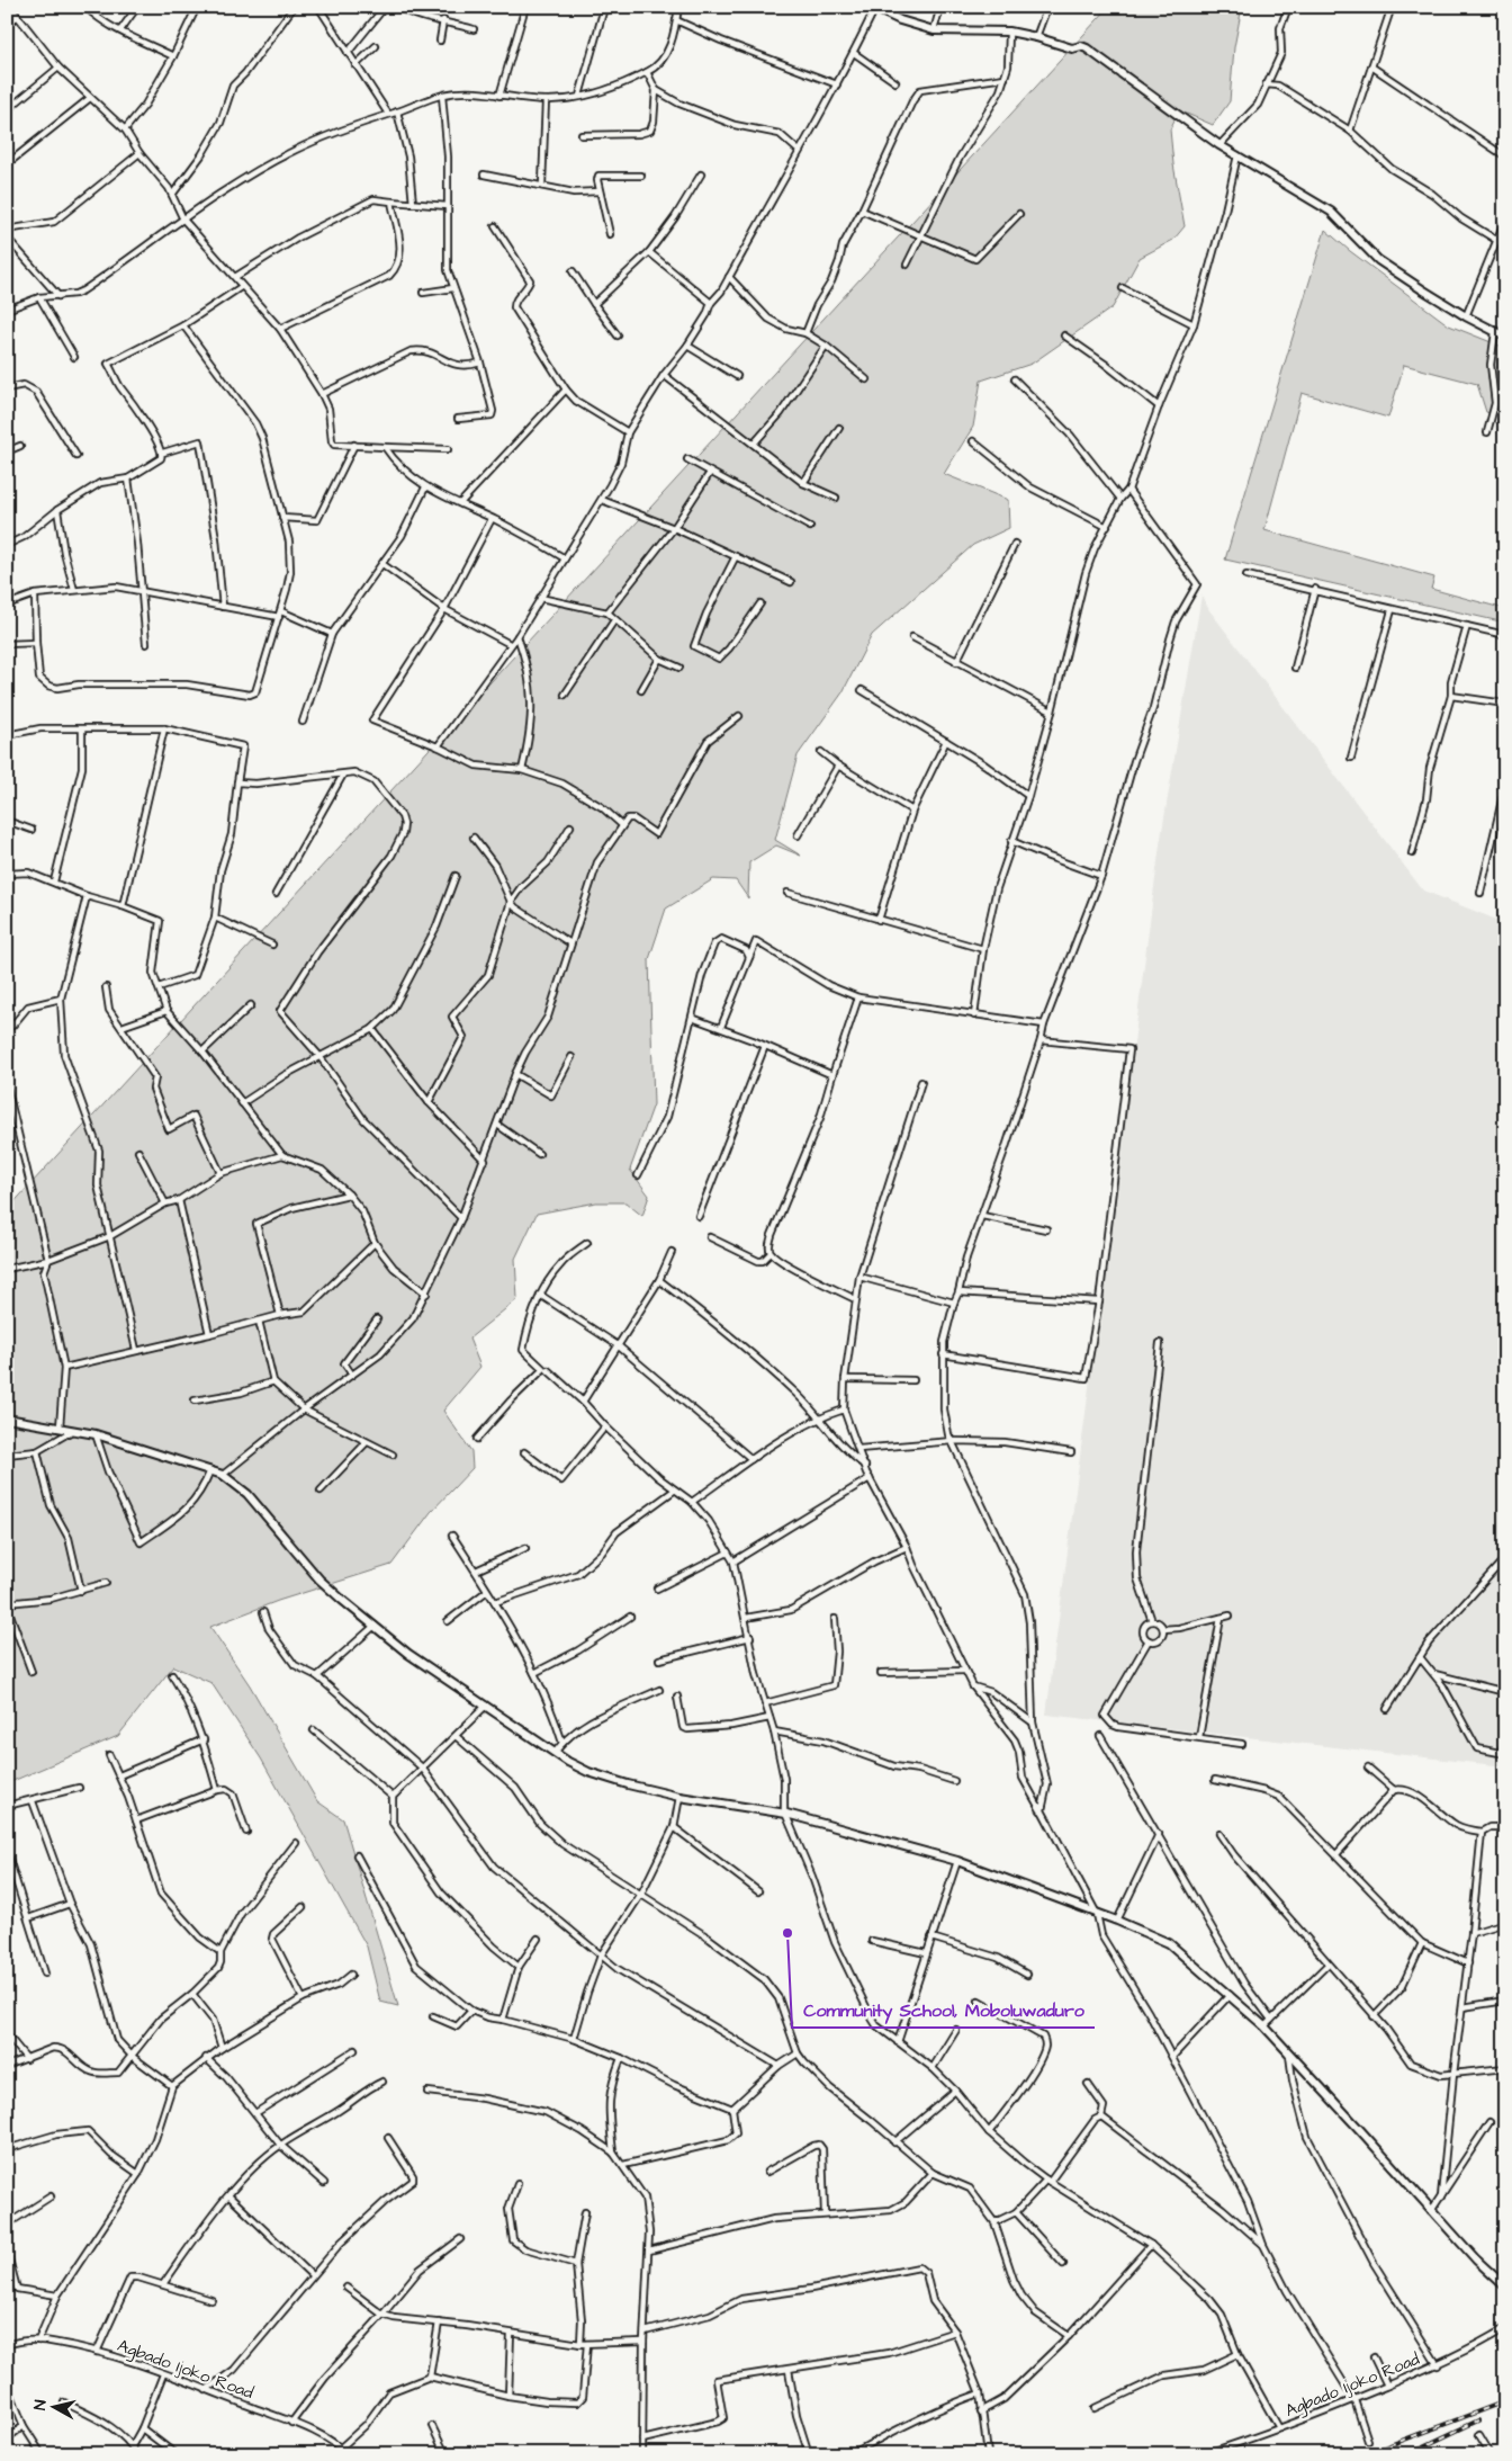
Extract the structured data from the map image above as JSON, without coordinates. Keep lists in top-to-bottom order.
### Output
{
  "streets": {
    "street": ["Agbado Ijoko Road"]
  },
  "places": ["Community School, Moboluwaduro"],
  "north": "left"
}
